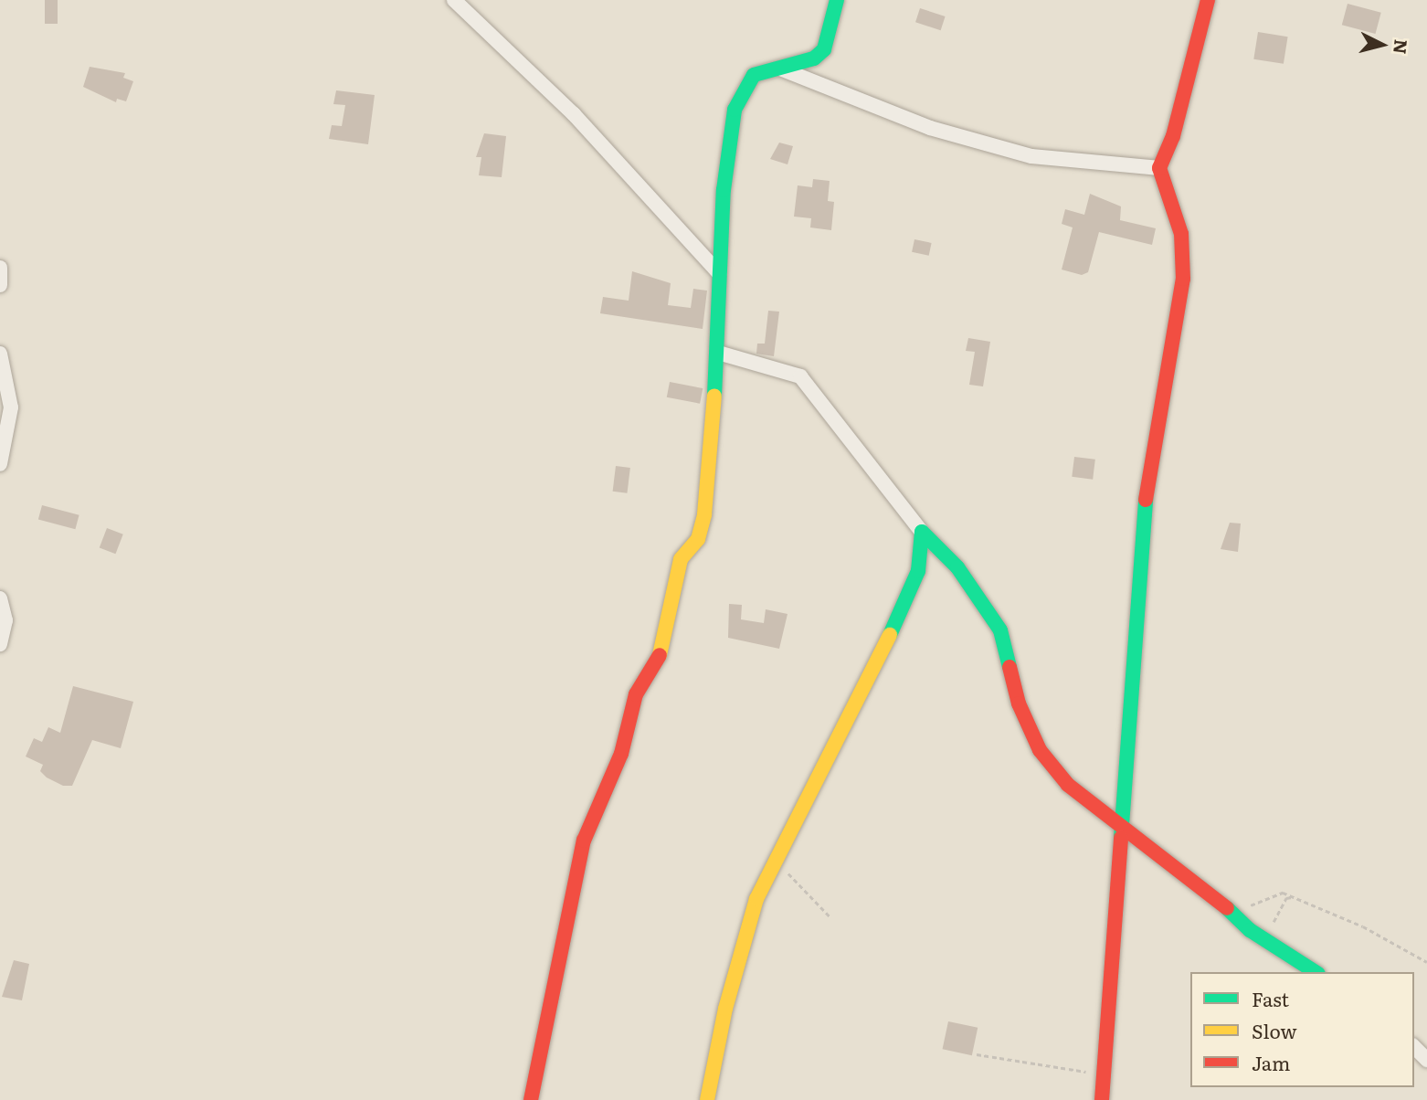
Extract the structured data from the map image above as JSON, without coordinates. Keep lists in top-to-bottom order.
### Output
{
  "legend": ["Fast", "Slow", "Jam"],
  "north": "right"
}
